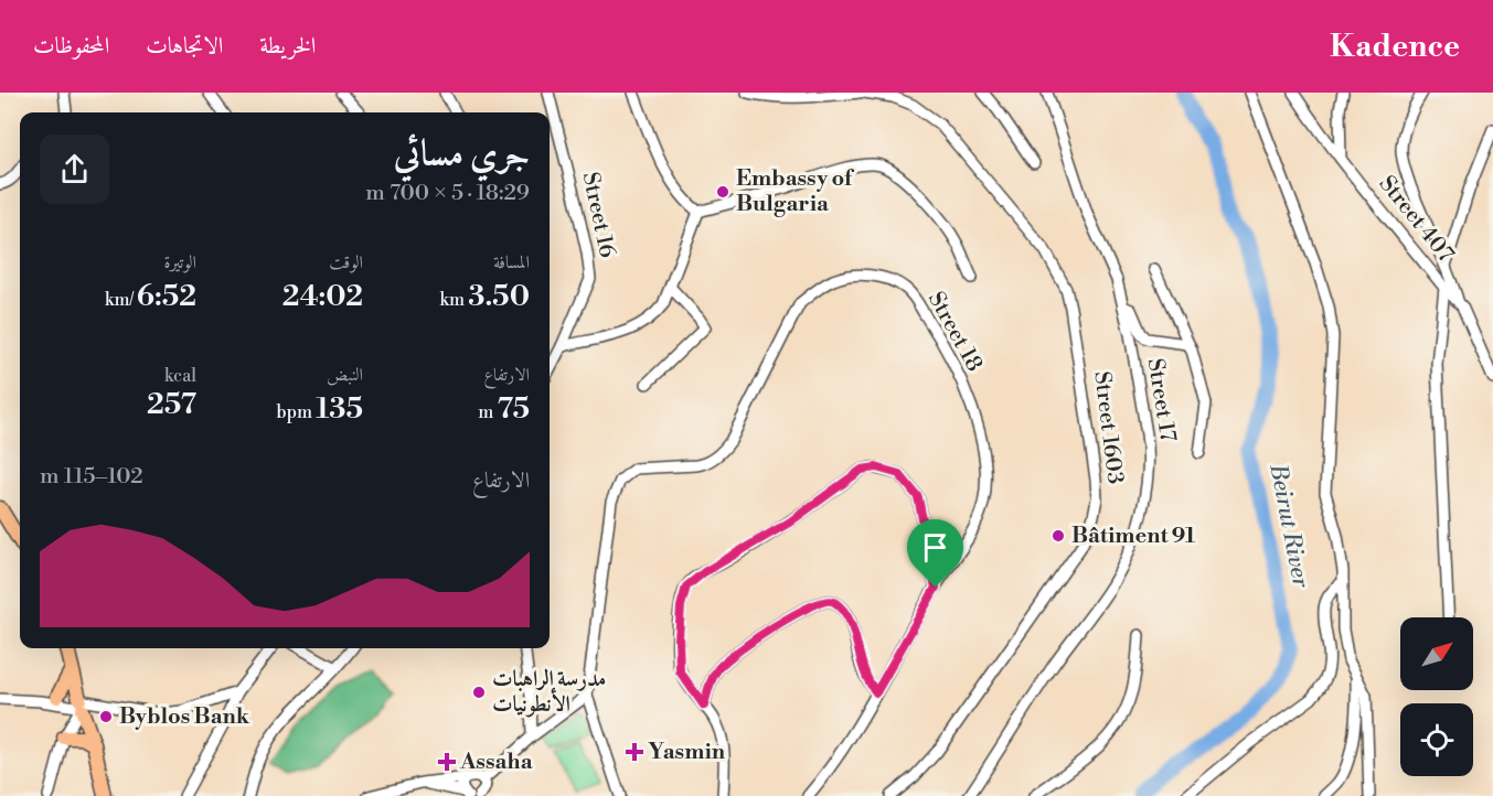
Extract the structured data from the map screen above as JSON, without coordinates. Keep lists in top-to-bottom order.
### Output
{
  "streets": {
    "street": [
      "Street 16",
      "Street 407",
      "Street 18",
      "Street 17",
      "Street 1603"
    ]
  },
  "water": ["Beirut River"],
  "places": {
    "other": [
      "Embassy of Bulgaria",
      "Bâtiment 91",
      "مدرسة الراهبات الأنطونيات",
      "Byblos Bank"
    ],
    "health": ["Yasmin", "Assaha"]
  },
  "north": "top right",
  "page": {
    "header": "Kadence",
    "nav": ["الخريطة", "الاتجاهات", "المحفوظات"],
    "heading": ["جري مسائي", "18:29 · 5 × 700 m"],
    "stats": [
      ["المسافة", "3.50 km"],
      ["الوقت", "24:02"],
      ["الوتيرة", "6:52 /km"],
      ["الارتفاع", "75 m"],
      ["النبض", "135 bpm"],
      ["kcal", "257"]
    ],
    "chart": ["الارتفاع", "102–115 m"]
  }
}
